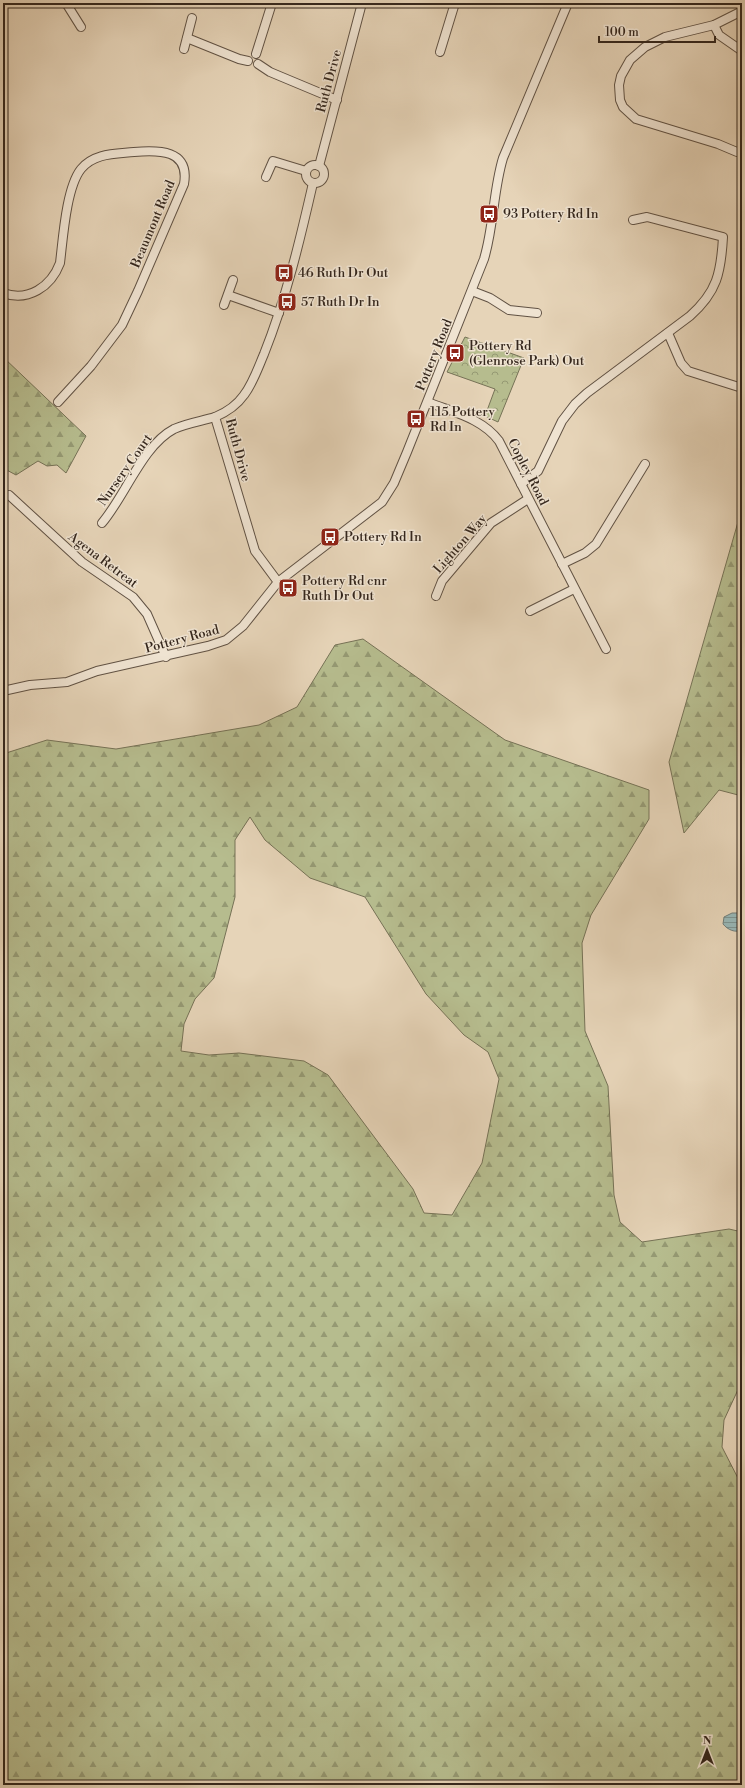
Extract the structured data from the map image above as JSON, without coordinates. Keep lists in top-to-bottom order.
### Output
{
  "streets": {
    "street": [
      "Ruth Drive",
      "Beaumont Road",
      "Pottery Road",
      "Nursery Court",
      "Copley Road",
      "Lighton Way",
      "Agena Retreat"
    ]
  },
  "crossings": [
    ["Ruth Drive", "Pottery Road"],
    ["Ruth Drive", "Nursery Court"],
    ["Pottery Road", "Copley Road"],
    ["Pottery Road", "Agena Retreat"],
    ["Copley Road", "Lighton Way"]
  ],
  "places": {
    "bus stop": [
      "93 Pottery Rd In",
      "46 Ruth Dr Out",
      "57 Ruth Dr In",
      "Pottery Rd (Glenrose Park) Out",
      "115 Pottery Rd In",
      "Pottery Rd In",
      "Pottery Rd cnr Ruth Dr Out"
    ]
  },
  "scale_bar": "100 m",
  "north": "top"
}
